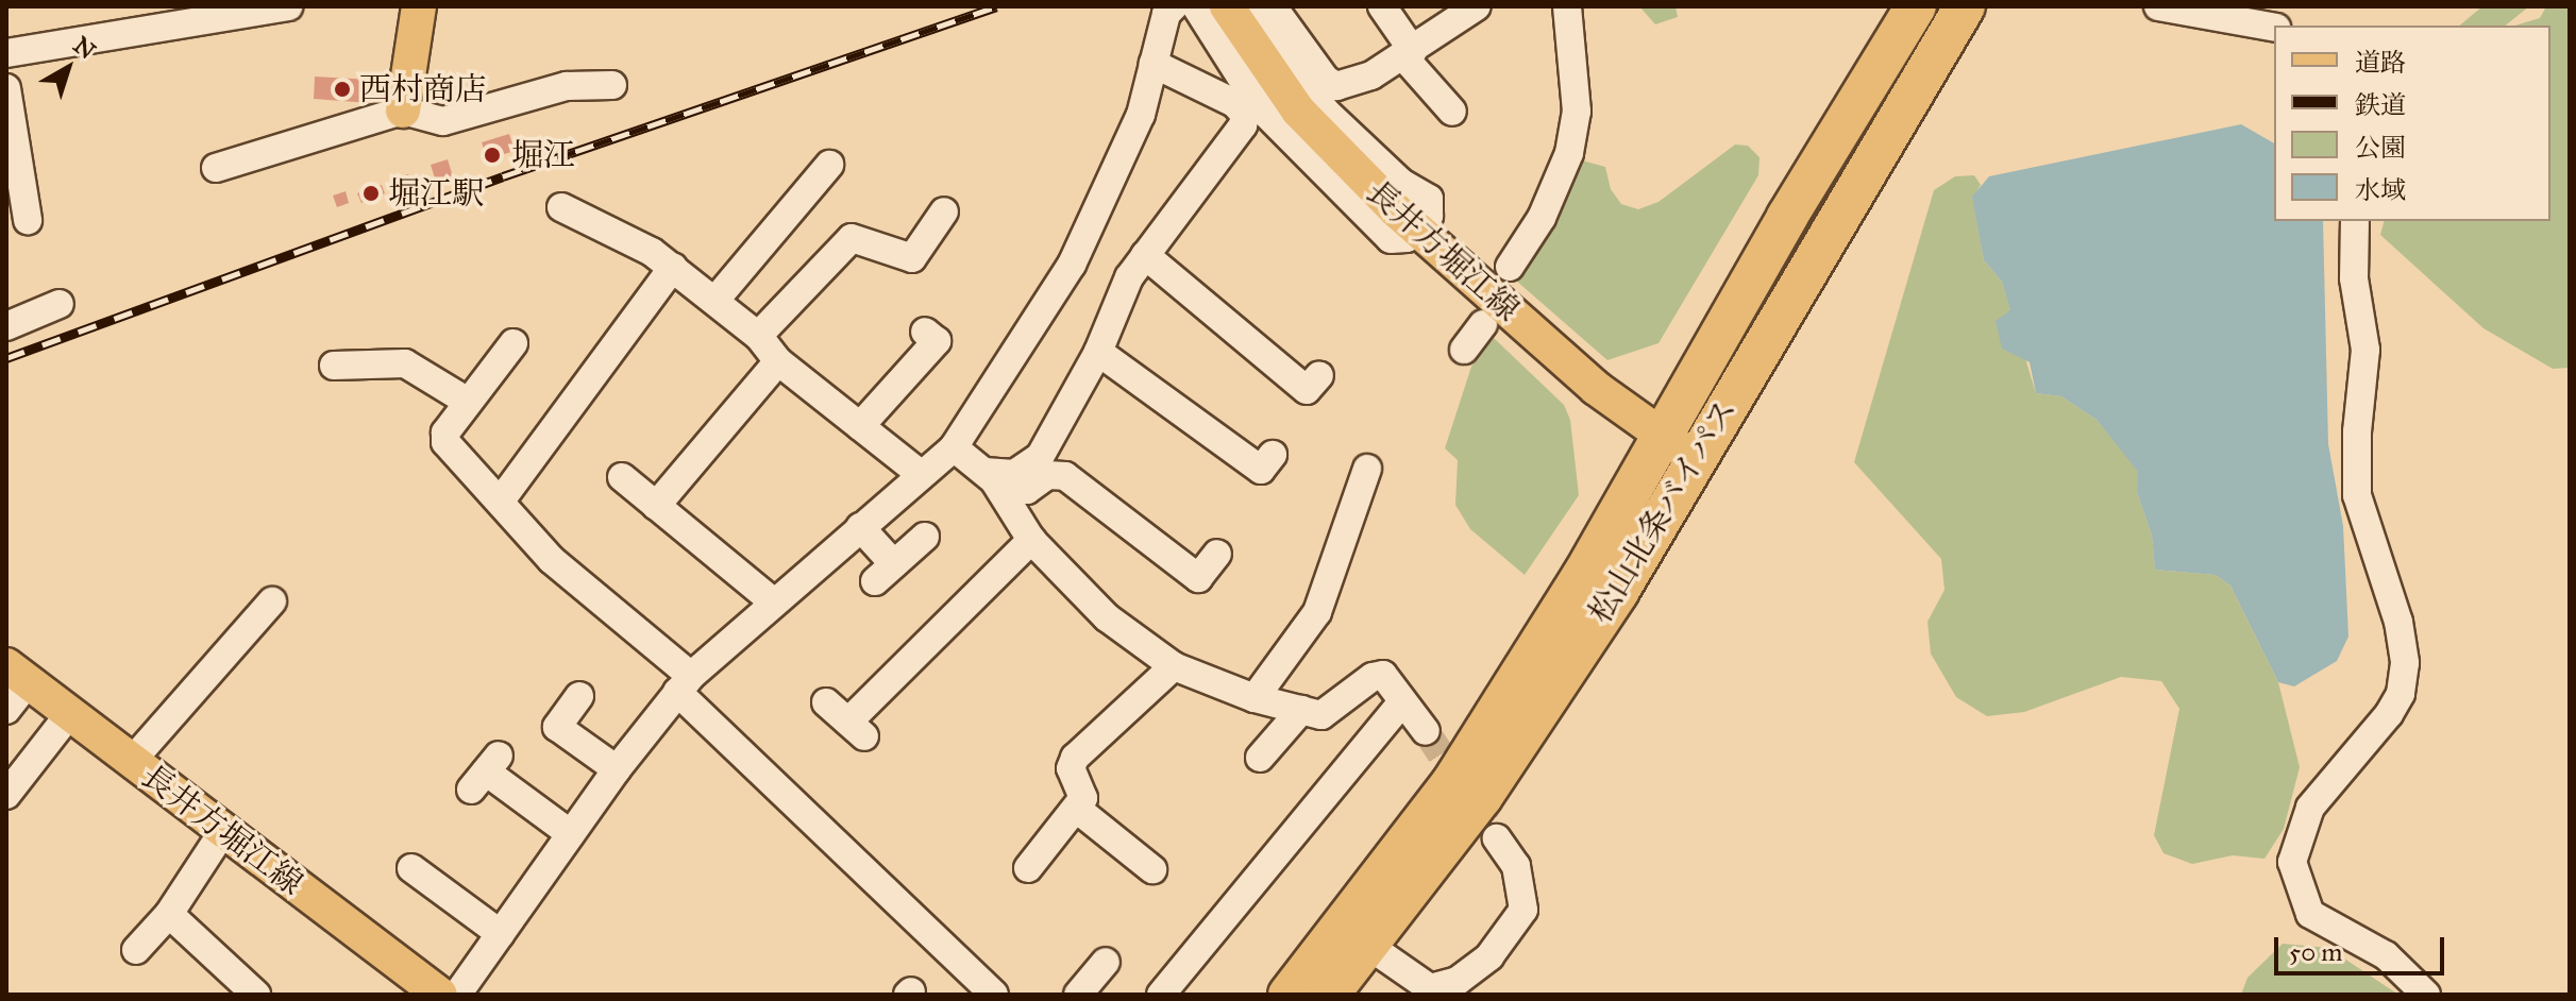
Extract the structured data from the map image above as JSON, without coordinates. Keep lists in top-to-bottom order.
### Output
{
  "streets": {
    "highway": ["松山北条バイパス"],
    "main road": ["長井方堀江線"]
  },
  "crossings": [
    ["長井方堀江線", "松山北条バイパス"]
  ],
  "places": ["西村商店", "堀江", "堀江駅"],
  "legend": [
    "道路",
    "鉄道",
    "公園",
    "水域"
  ],
  "scale_bar": "50 m",
  "north": "top right"
}
